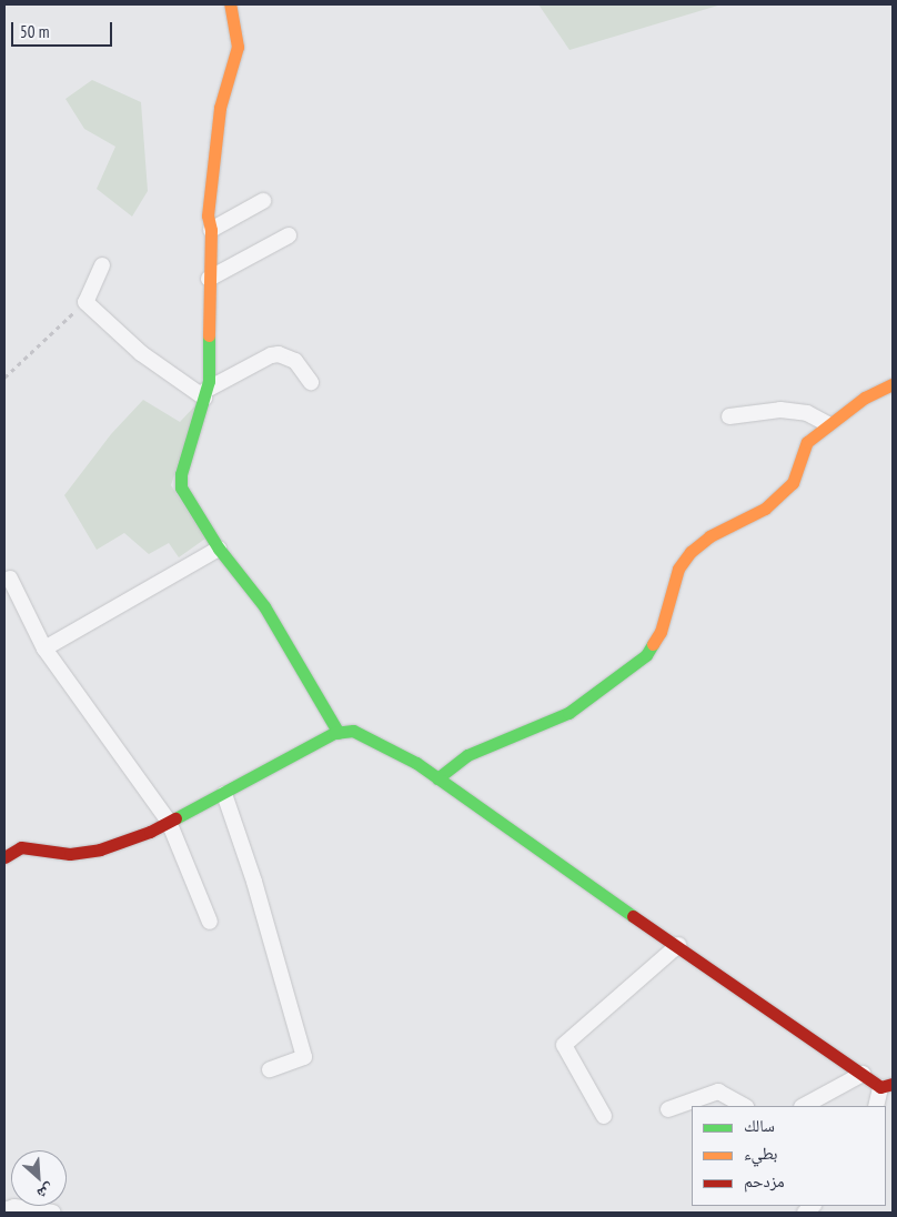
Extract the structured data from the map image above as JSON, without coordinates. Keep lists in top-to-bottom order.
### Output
{
  "legend": ["سالك", "بطيء", "مزدحم"],
  "scale_bar": "50 m",
  "north": "bottom right"
}
